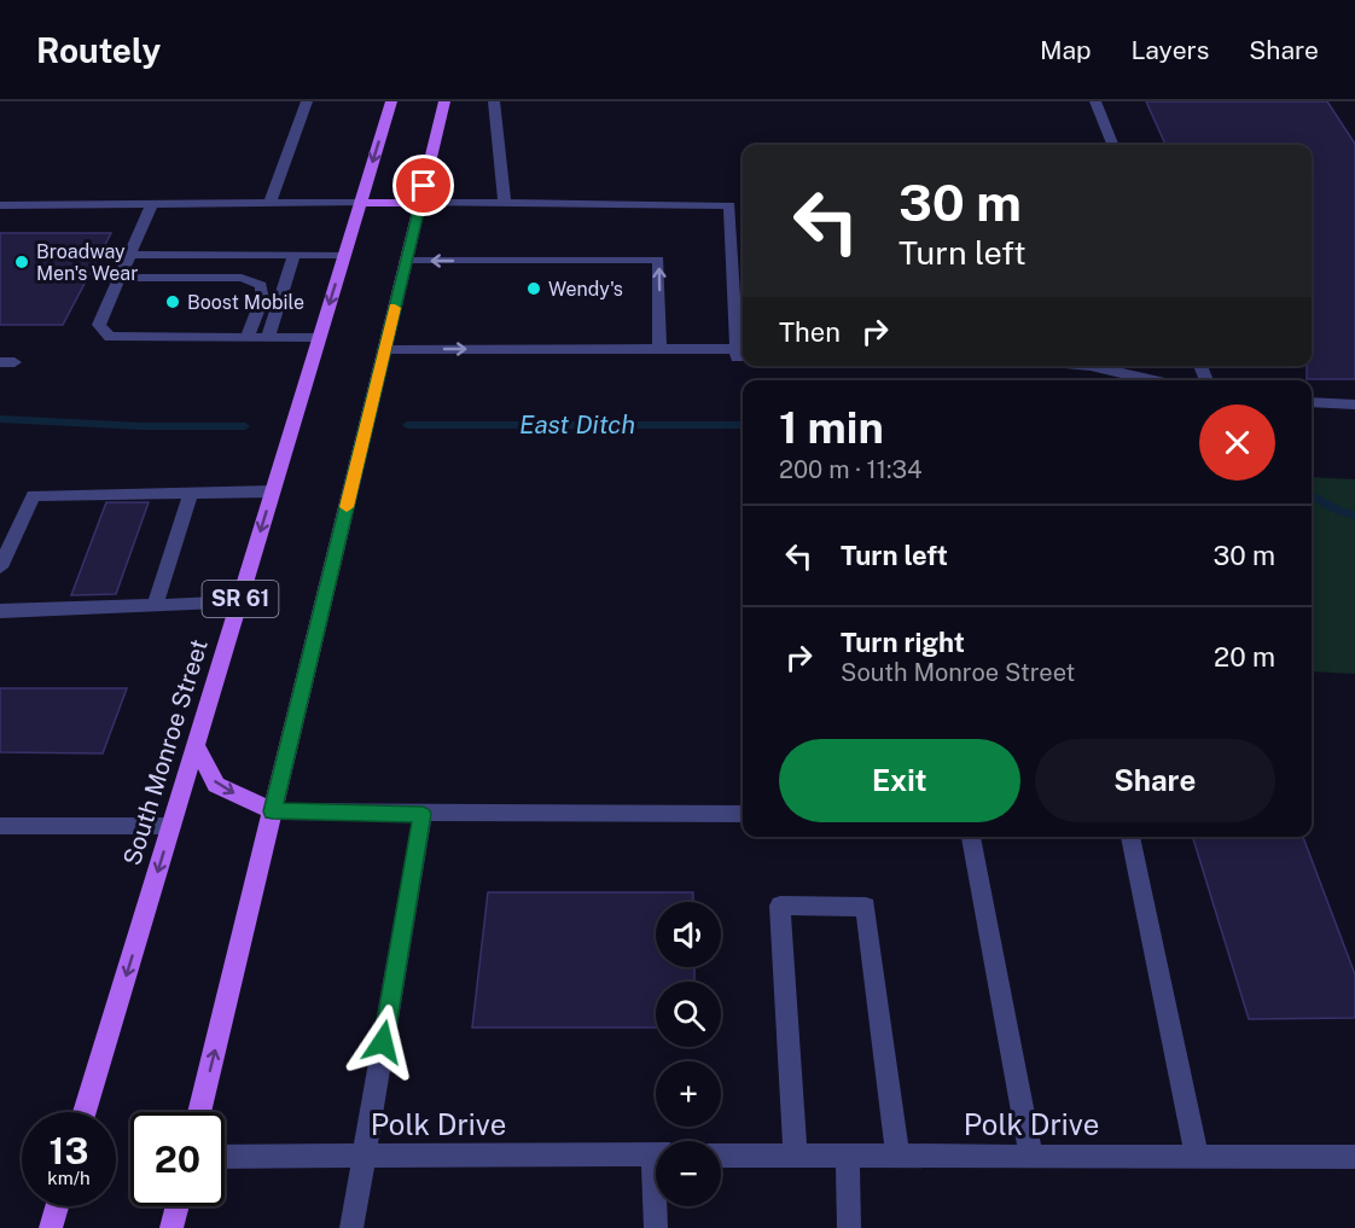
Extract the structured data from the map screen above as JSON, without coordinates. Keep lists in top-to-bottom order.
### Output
{
  "streets": {
    "main road": ["SR 61", "South Monroe Street"],
    "street": ["Polk Drive"]
  },
  "water": ["East Ditch"],
  "places": ["Broadway Men's Wear", "Wendy's", "Boost Mobile"],
  "page": {
    "header": "Routely",
    "nav": ["Map", "Layers", "Share"],
    "turn": ["30 m", "Turn left"],
    "then": "Then",
    "heading": ["1 min", "200 m · 11:34"],
    "list": [
      {
        "name": "Turn left",
        "value": "30 m"
      },
      {
        "name": "Turn right",
        "note": "South Monroe Street",
        "value": "20 m"
      }
    ],
    "buttons": ["Exit", "Share"],
    "map_buttons": ["+", "−"],
    "speed": "13 km/h",
    "limit": "20"
  }
}
